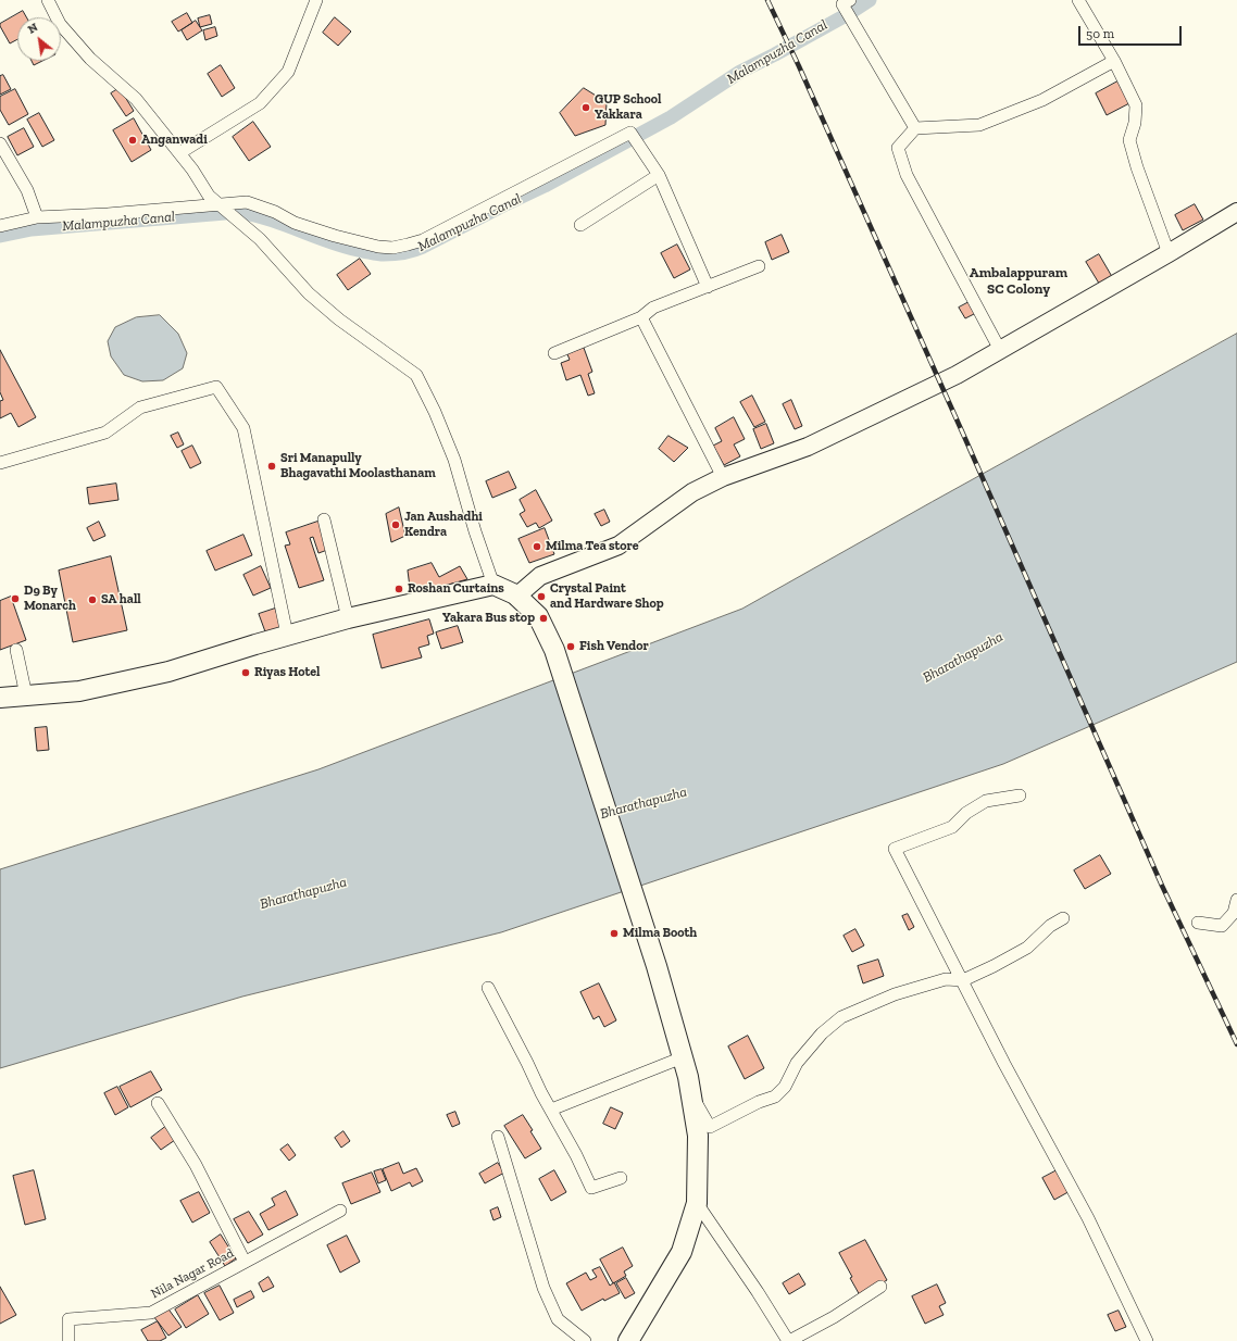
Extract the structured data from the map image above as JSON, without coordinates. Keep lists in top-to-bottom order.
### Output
{
  "streets": {
    "street": ["Nila Nagar Road"]
  },
  "districts": ["Ambalappuram SC Colony"],
  "water": ["Malampuzha Canal", "Bharathapuzha"],
  "places": [
    "GUP School Yakkara",
    "Anganwadi",
    "Sri Manapully Bhagavathi Moolasthanam",
    "Jan Aushadhi Kendra",
    "Milma Tea store",
    "Roshan Curtains",
    "Crystal Paint and Hardware Shop",
    "D9 By Monarch",
    "SA hall",
    "Yakara Bus stop",
    "Fish Vendor",
    "Riyas Hotel",
    "Milma Booth"
  ],
  "scale_bar": "50 m",
  "north": "top left"
}
